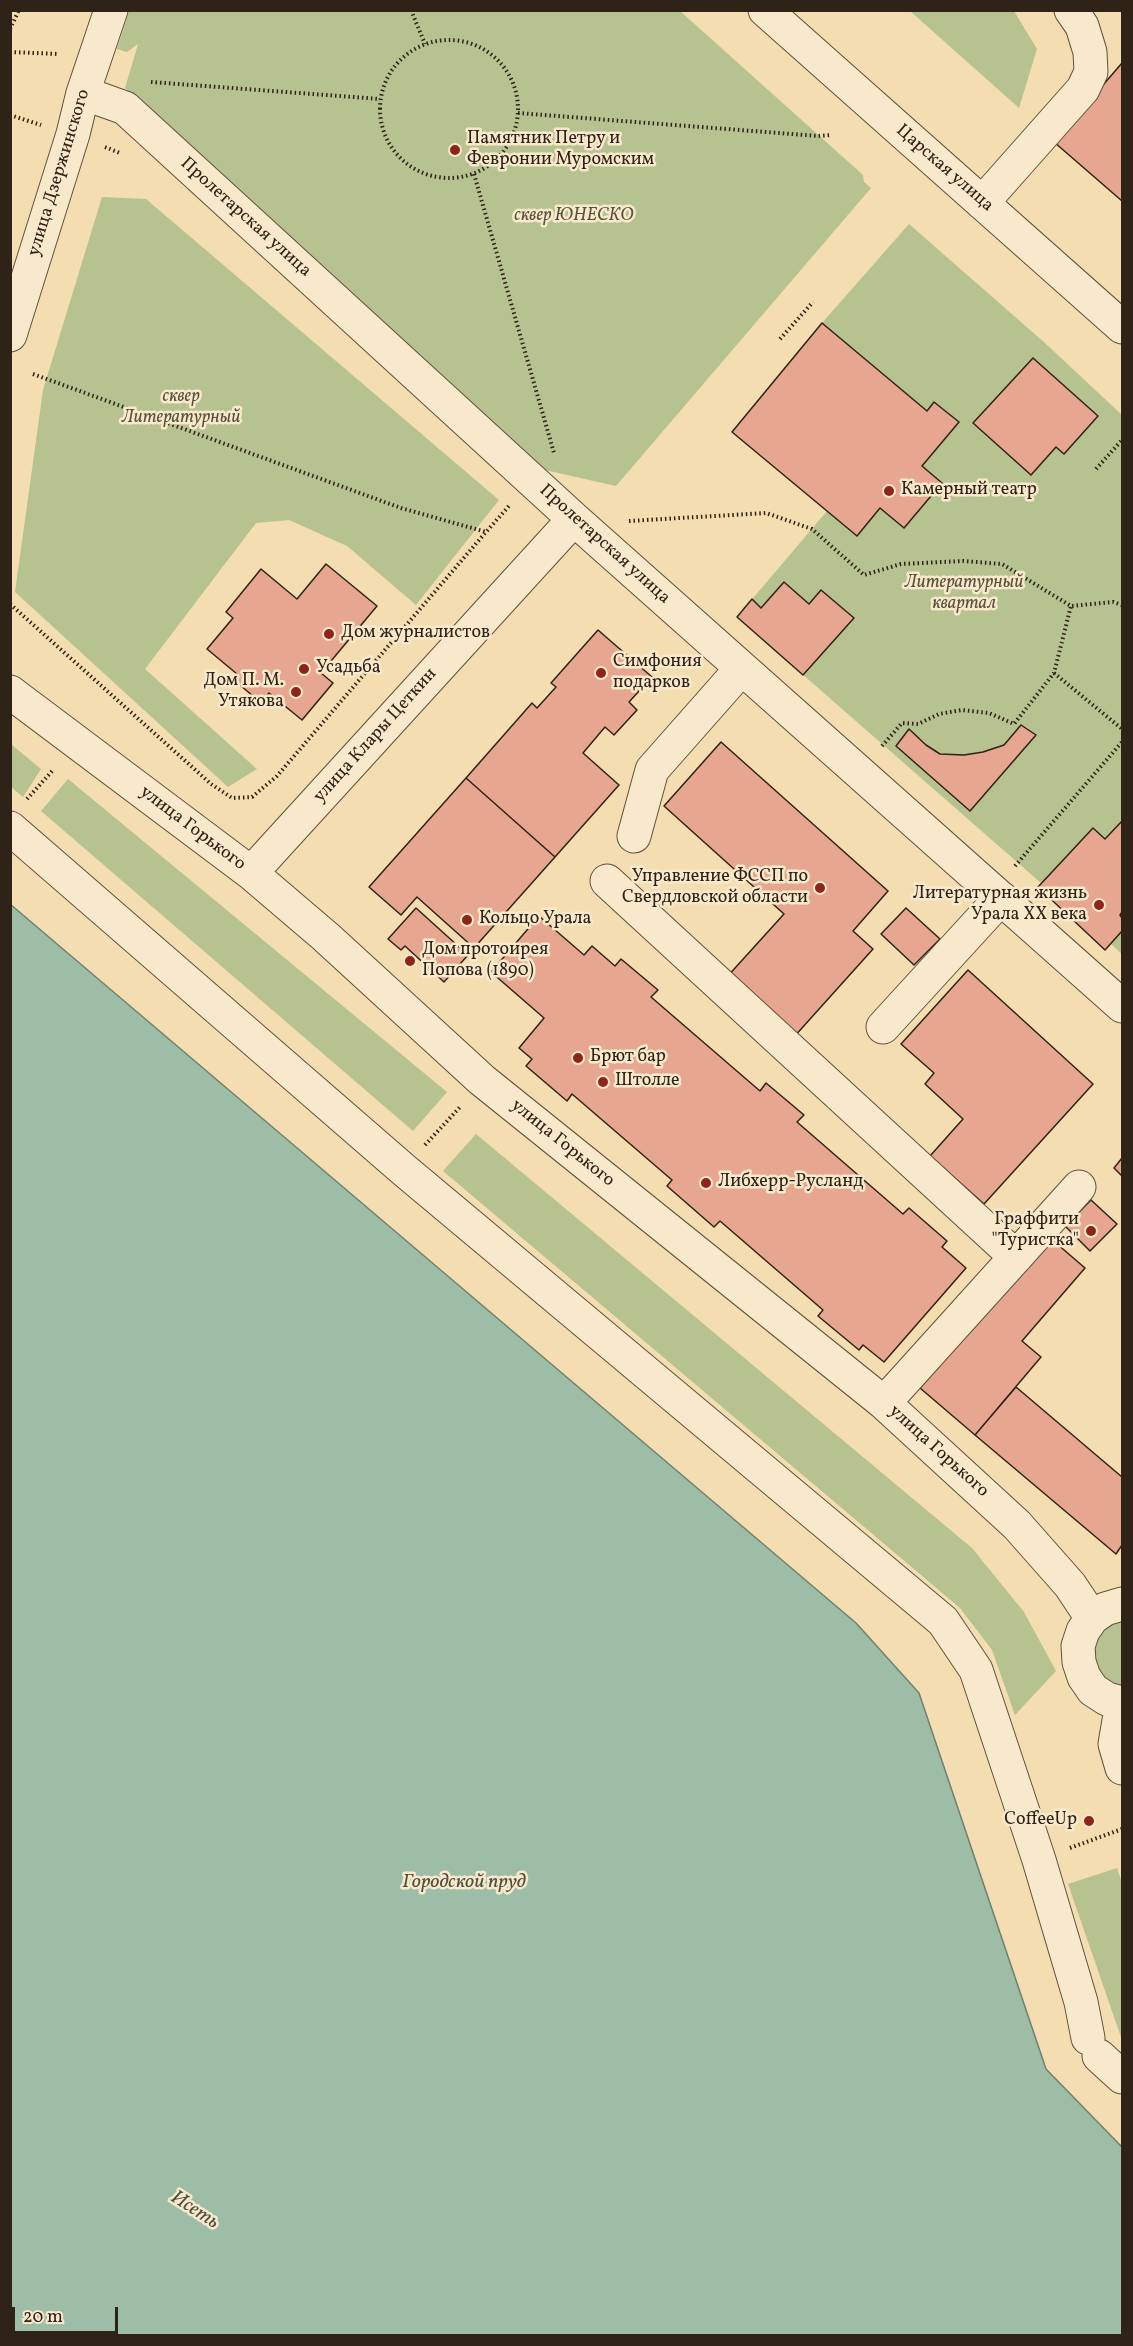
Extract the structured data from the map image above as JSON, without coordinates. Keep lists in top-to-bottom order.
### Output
{
  "streets": {
    "street": [
      "Царская улица",
      "улица Дзержинского",
      "Пролетарская улица",
      "улица Клары Цеткин",
      "улица Горького"
    ]
  },
  "crossings": [
    ["улица Дзержинского", "Пролетарская улица"],
    ["Пролетарская улица", "улица Клары Цеткин"],
    ["улица Клары Цеткин", "улица Горького"]
  ],
  "water": ["Городской пруд", "Исеть"],
  "parks": ["сквер ЮНЕСКО", "сквер Литературный", "Литературный квартал"],
  "places": [
    "Памятник Петру и Февронии Муромским",
    "Камерный театр",
    "Дом журналистов",
    "Усадьба",
    "Симфония подарков",
    "Дом П. М. Утякова",
    "Управление ФССП по Свердловской области",
    "Литературная жизнь Урала XX века",
    "Кольцо Урала",
    "Дом протоирея Попова (1890)",
    "Брют бар",
    "Штолле",
    "Либхерр-Русланд",
    "Граффити \"Туристка\"",
    "CoffeeUp"
  ],
  "scale_bar": "20 m"
}
